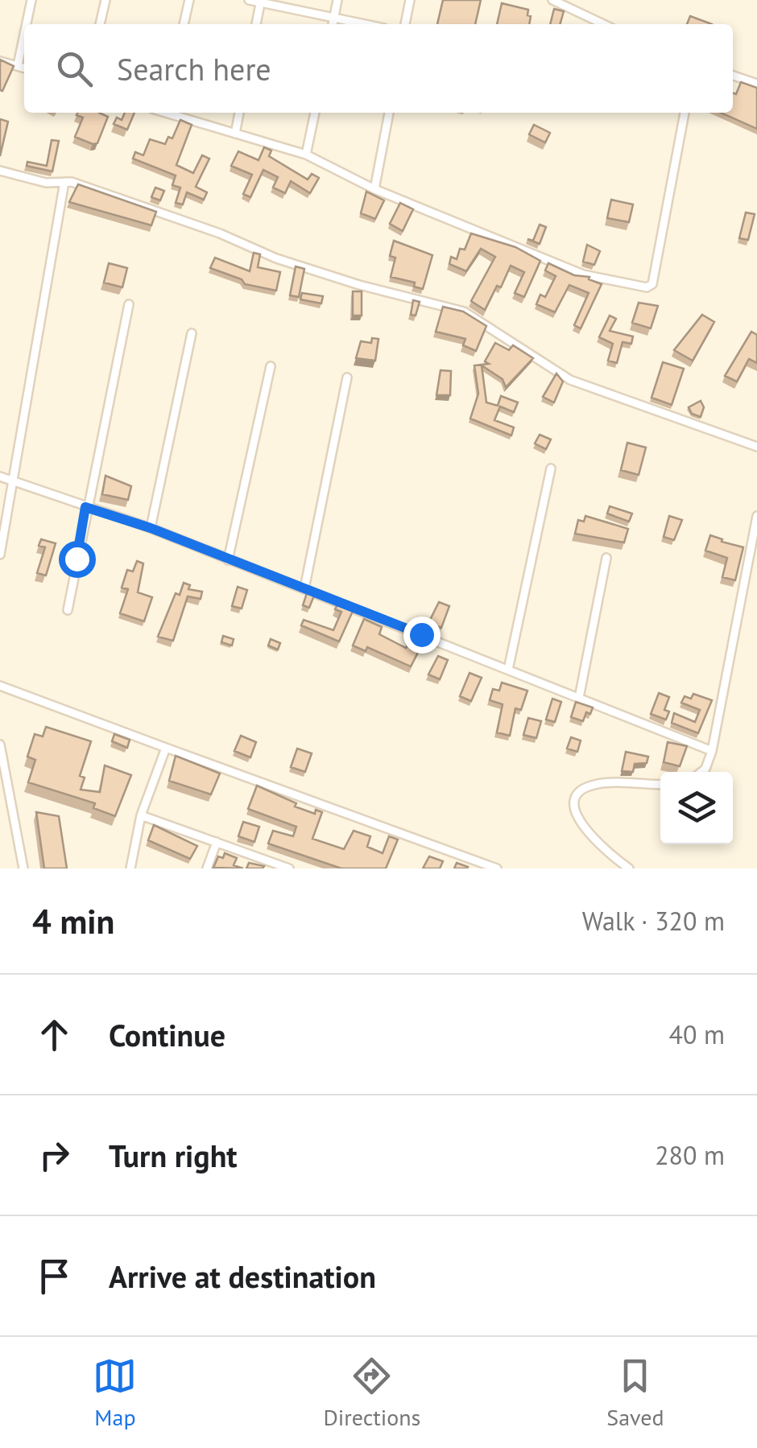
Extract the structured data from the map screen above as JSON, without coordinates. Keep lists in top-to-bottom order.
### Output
{
  "page": {
    "search": "Search here",
    "heading": ["4 min", "Walk · 320 m"],
    "list": [
      ["Continue", "40 m"],
      ["Turn right", "280 m"],
      "Arrive at destination"
    ],
    "nav": ["Map", "Directions", "Saved"]
  }
}
